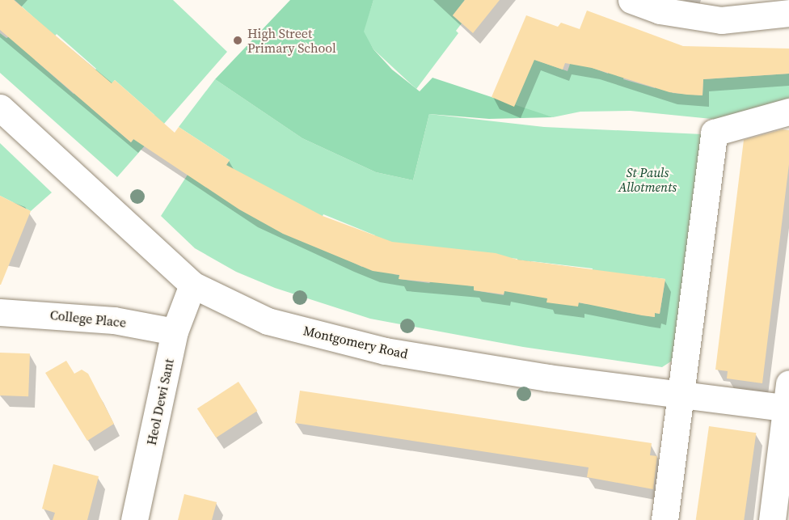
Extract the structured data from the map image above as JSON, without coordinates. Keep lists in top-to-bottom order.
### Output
{
  "streets": {
    "street": ["College Place", "Montgomery Road", "Heol Dewi Sant"]
  },
  "crossings": [
    ["College Place", "Heol Dewi Sant"],
    ["Montgomery Road", "Heol Dewi Sant"]
  ],
  "parks": ["St Pauls Allotments"],
  "places": ["High Street Primary School"]
}
